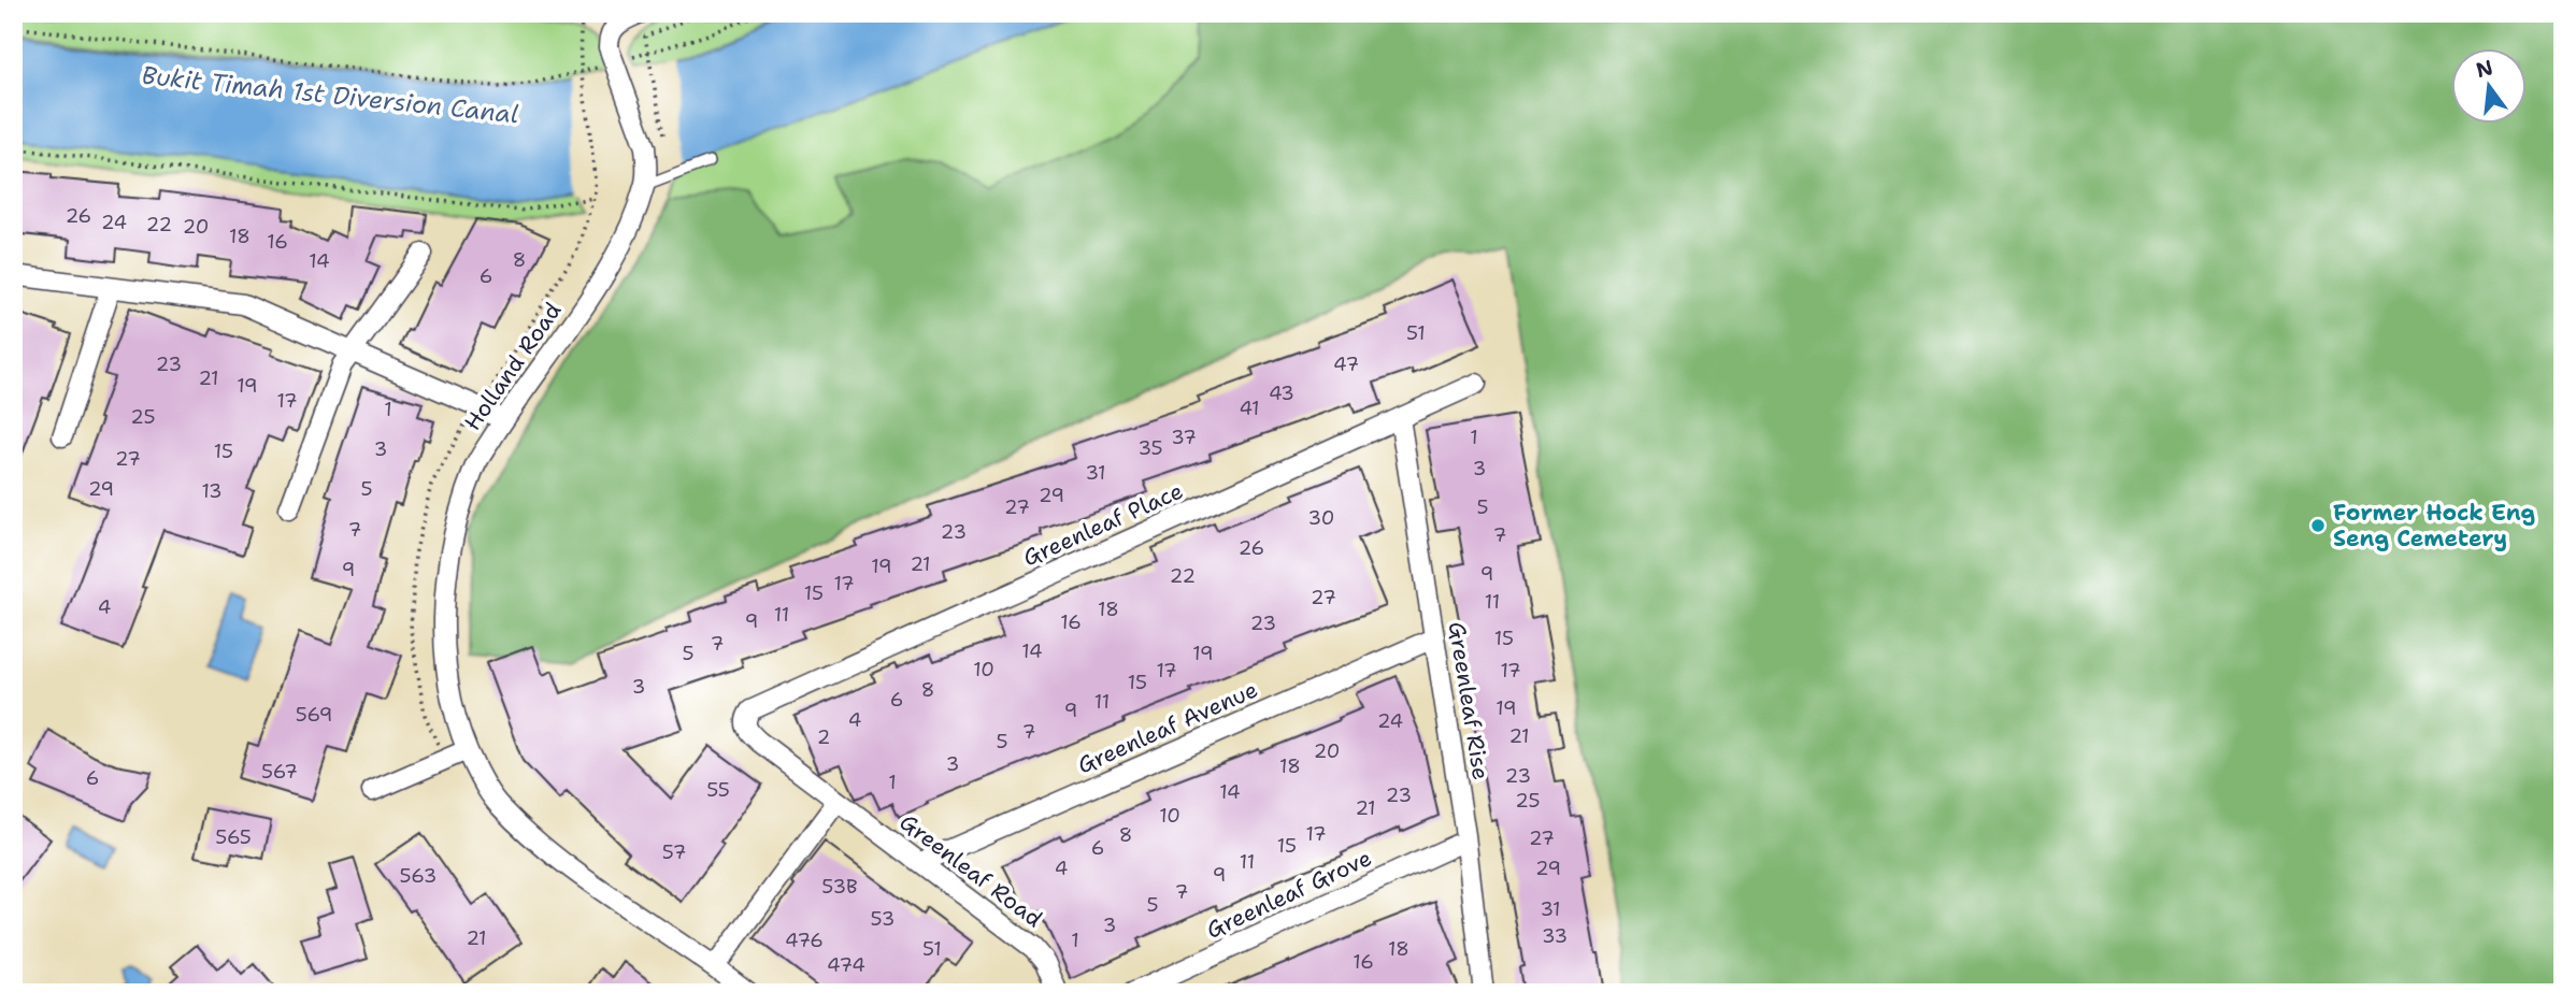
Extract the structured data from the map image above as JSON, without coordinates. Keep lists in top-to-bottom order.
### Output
{
  "streets": {
    "street": [
      "Holland Road",
      "Greenleaf Place",
      "Greenleaf Rise",
      "Greenleaf Avenue",
      "Greenleaf Road",
      "Greenleaf Grove"
    ]
  },
  "crossings": [
    ["Greenleaf Place", "Greenleaf Rise"],
    ["Greenleaf Place", "Greenleaf Road"],
    ["Greenleaf Rise", "Greenleaf Avenue"],
    ["Greenleaf Rise", "Greenleaf Grove"],
    ["Greenleaf Avenue", "Greenleaf Road"]
  ],
  "water": ["Bukit Timah 1st Diversion Canal"],
  "places": ["Former Hock Eng Seng Cemetery"],
  "house_numbers": [
    "26",
    "24",
    "22",
    "20",
    "18",
    "16",
    "8",
    "14",
    "6",
    "51",
    "23",
    "47",
    "21",
    "19",
    "43",
    "17",
    "41",
    "1",
    "25",
    "37",
    "1",
    "35",
    "3",
    "15",
    "27",
    "3",
    "31",
    "29",
    "5",
    "13",
    "29",
    "27",
    "5",
    "30",
    "7",
    "23",
    "7",
    "26",
    "21",
    "19",
    "9",
    "9",
    "22",
    "17",
    "15",
    "27",
    "11",
    "4",
    "18",
    "11",
    "9",
    "16",
    "23",
    "15",
    "7",
    "14",
    "5",
    "19",
    "10",
    "17",
    "17",
    "15",
    "3",
    "8",
    "6",
    "11",
    "19",
    "9",
    "569",
    "4",
    "24",
    "7",
    "21",
    "2",
    "5",
    "20",
    "3",
    "18",
    "567",
    "23",
    "6",
    "1",
    "55",
    "14",
    "23",
    "25",
    "21",
    "10",
    "17",
    "8",
    "565",
    "27",
    "15",
    "6",
    "57",
    "11",
    "4",
    "29",
    "9",
    "563",
    "53B",
    "7",
    "5",
    "31",
    "53",
    "3",
    "33",
    "21",
    "476",
    "1",
    "51",
    "18",
    "16",
    "474"
  ],
  "north": "top"
}
